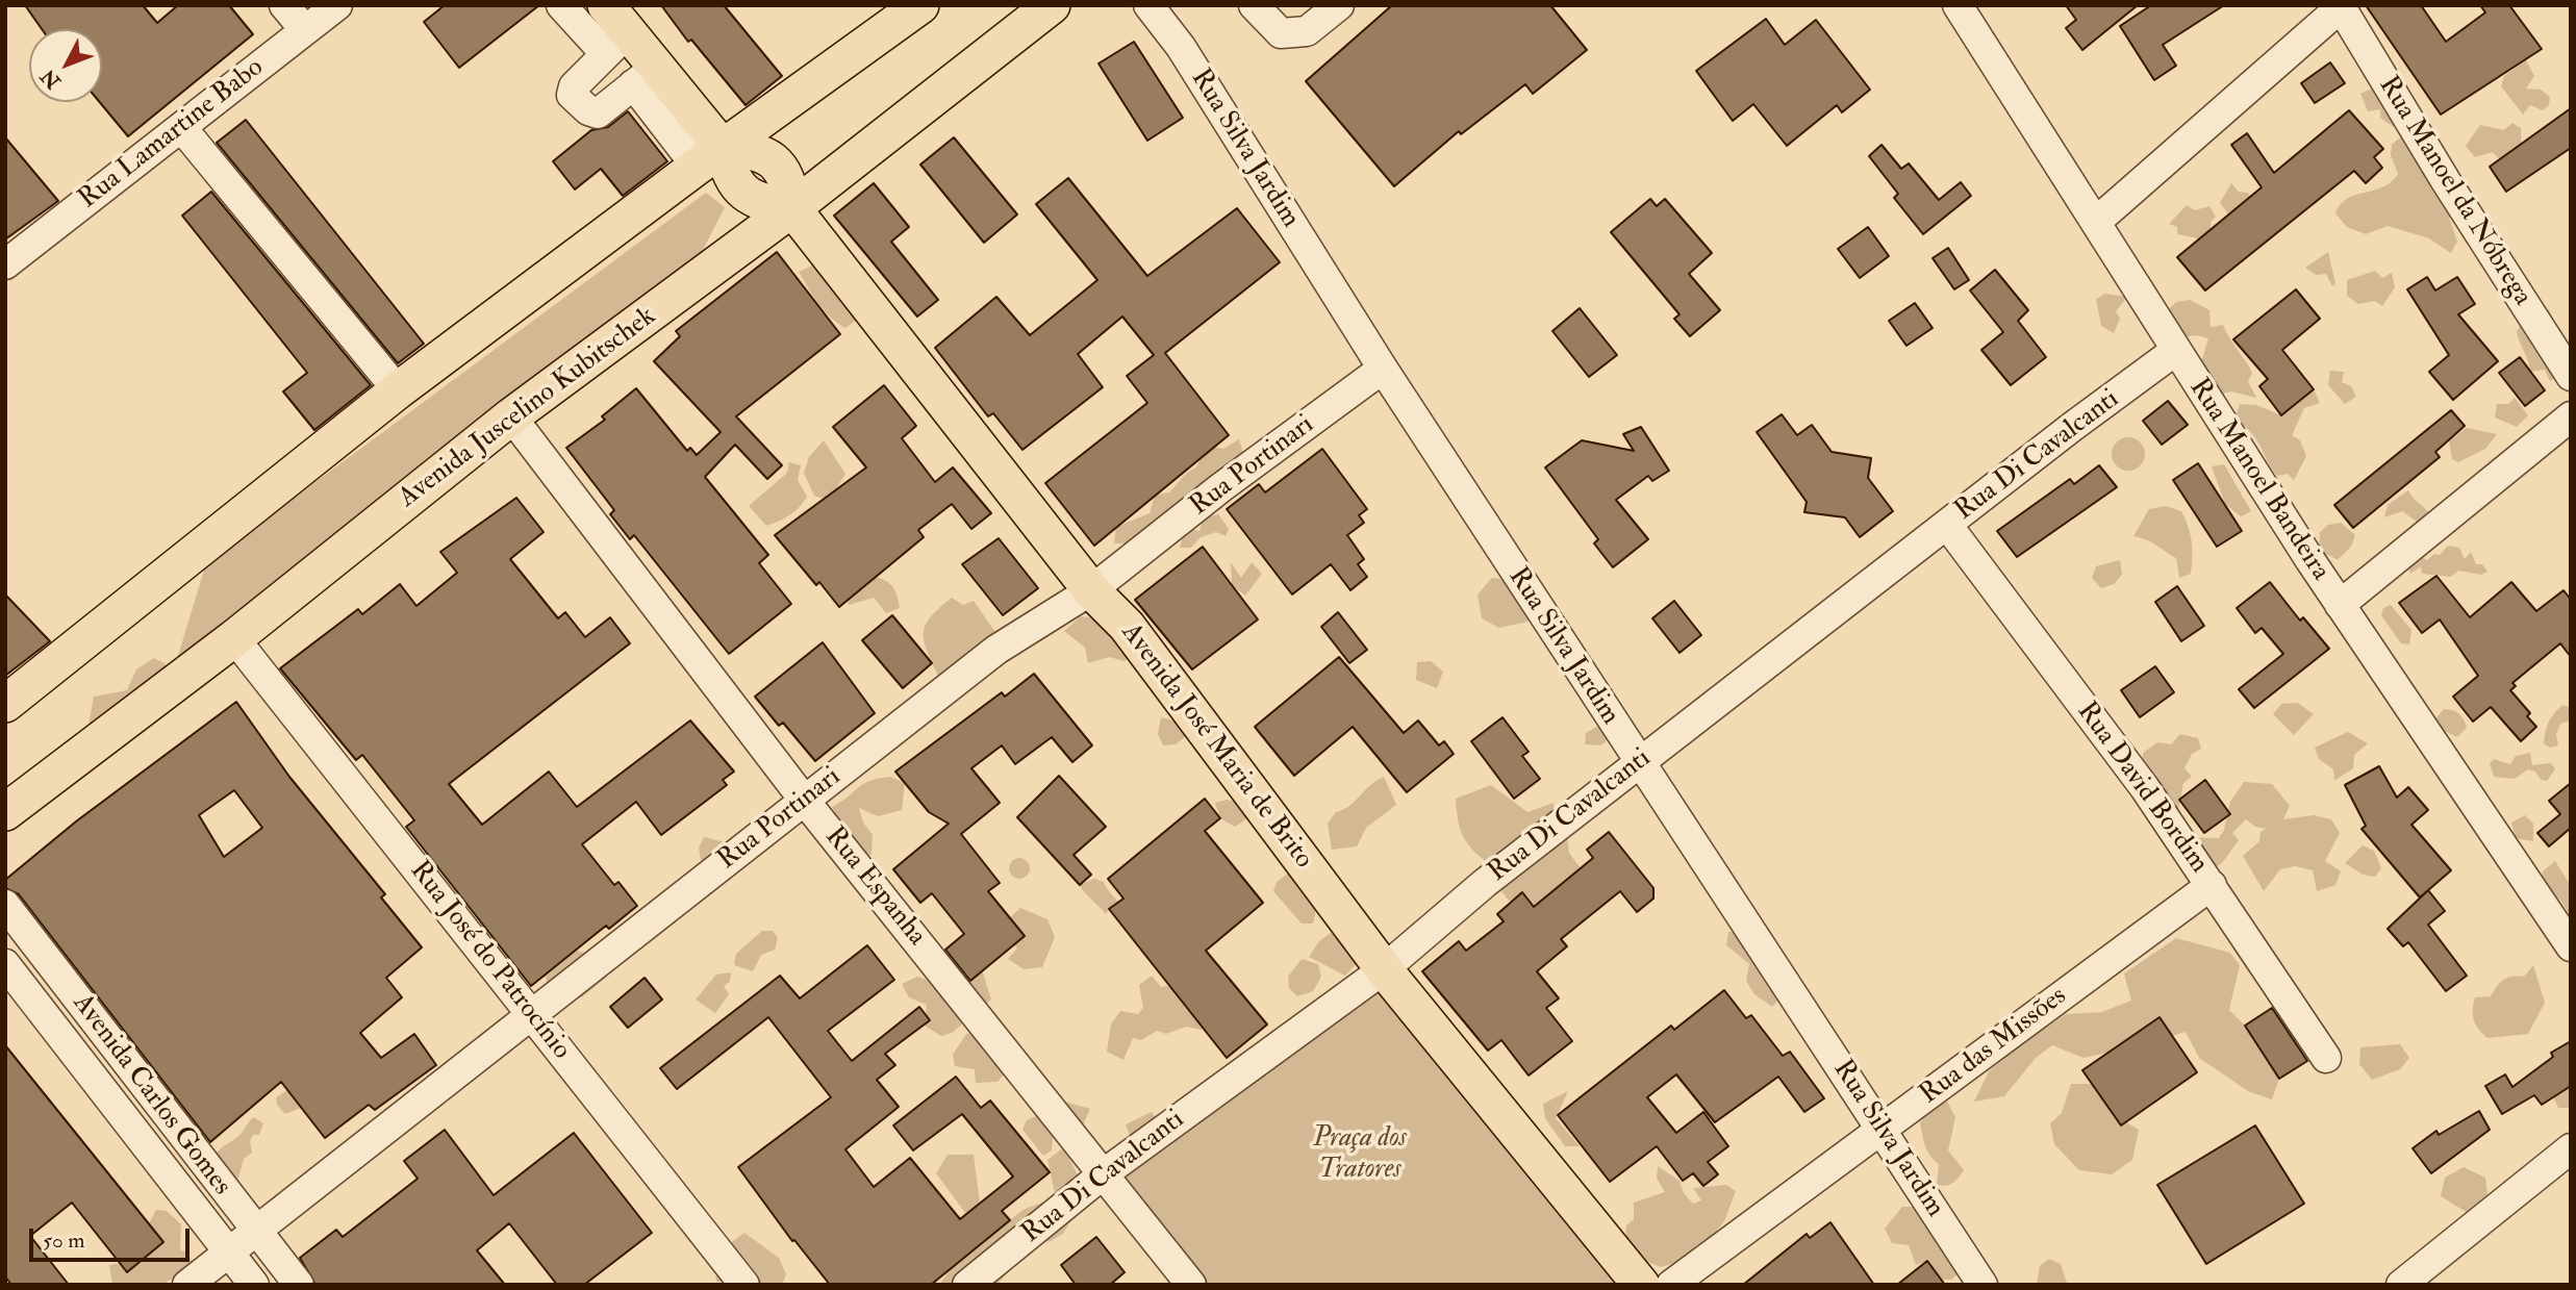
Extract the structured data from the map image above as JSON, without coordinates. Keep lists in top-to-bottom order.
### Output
{
  "streets": {
    "main road": ["Avenida Juscelino Kubitschek", "Avenida José Maria de Brito"],
    "street": [
      "Rua Lamartine Babo",
      "Rua Silva Jardim",
      "Rua Manoel da Nóbrega",
      "Rua Di Cavalcanti",
      "Rua Portinari",
      "Rua Manoel Bandeira",
      "Rua David Bordim",
      "Rua Espanha",
      "Rua José do Patrocínio",
      "Rua das Missões",
      "Avenida Carlos Gomes"
    ]
  },
  "crossings": [
    ["Rua Silva Jardim", "Rua Di Cavalcanti"],
    ["Rua Silva Jardim", "Rua Portinari"],
    ["Rua Silva Jardim", "Rua das Missões"],
    ["Avenida Juscelino Kubitschek", "Avenida José Maria de Brito"],
    ["Avenida Juscelino Kubitschek", "Rua Espanha"],
    ["Avenida Juscelino Kubitschek", "Rua José do Patrocínio"],
    ["Rua Di Cavalcanti", "Rua Manoel Bandeira"],
    ["Rua Di Cavalcanti", "Avenida José Maria de Brito"],
    ["Rua Di Cavalcanti", "Rua David Bordim"],
    ["Rua Di Cavalcanti", "Rua Espanha"],
    ["Rua Portinari", "Avenida José Maria de Brito"],
    ["Rua Portinari", "Rua Espanha"],
    ["Rua Portinari", "Rua José do Patrocínio"],
    ["Rua Portinari", "Avenida Carlos Gomes"],
    ["Rua David Bordim", "Rua das Missões"]
  ],
  "parks": ["Praça dos Tratores"],
  "scale_bar": "50 m",
  "north": "bottom left"
}
